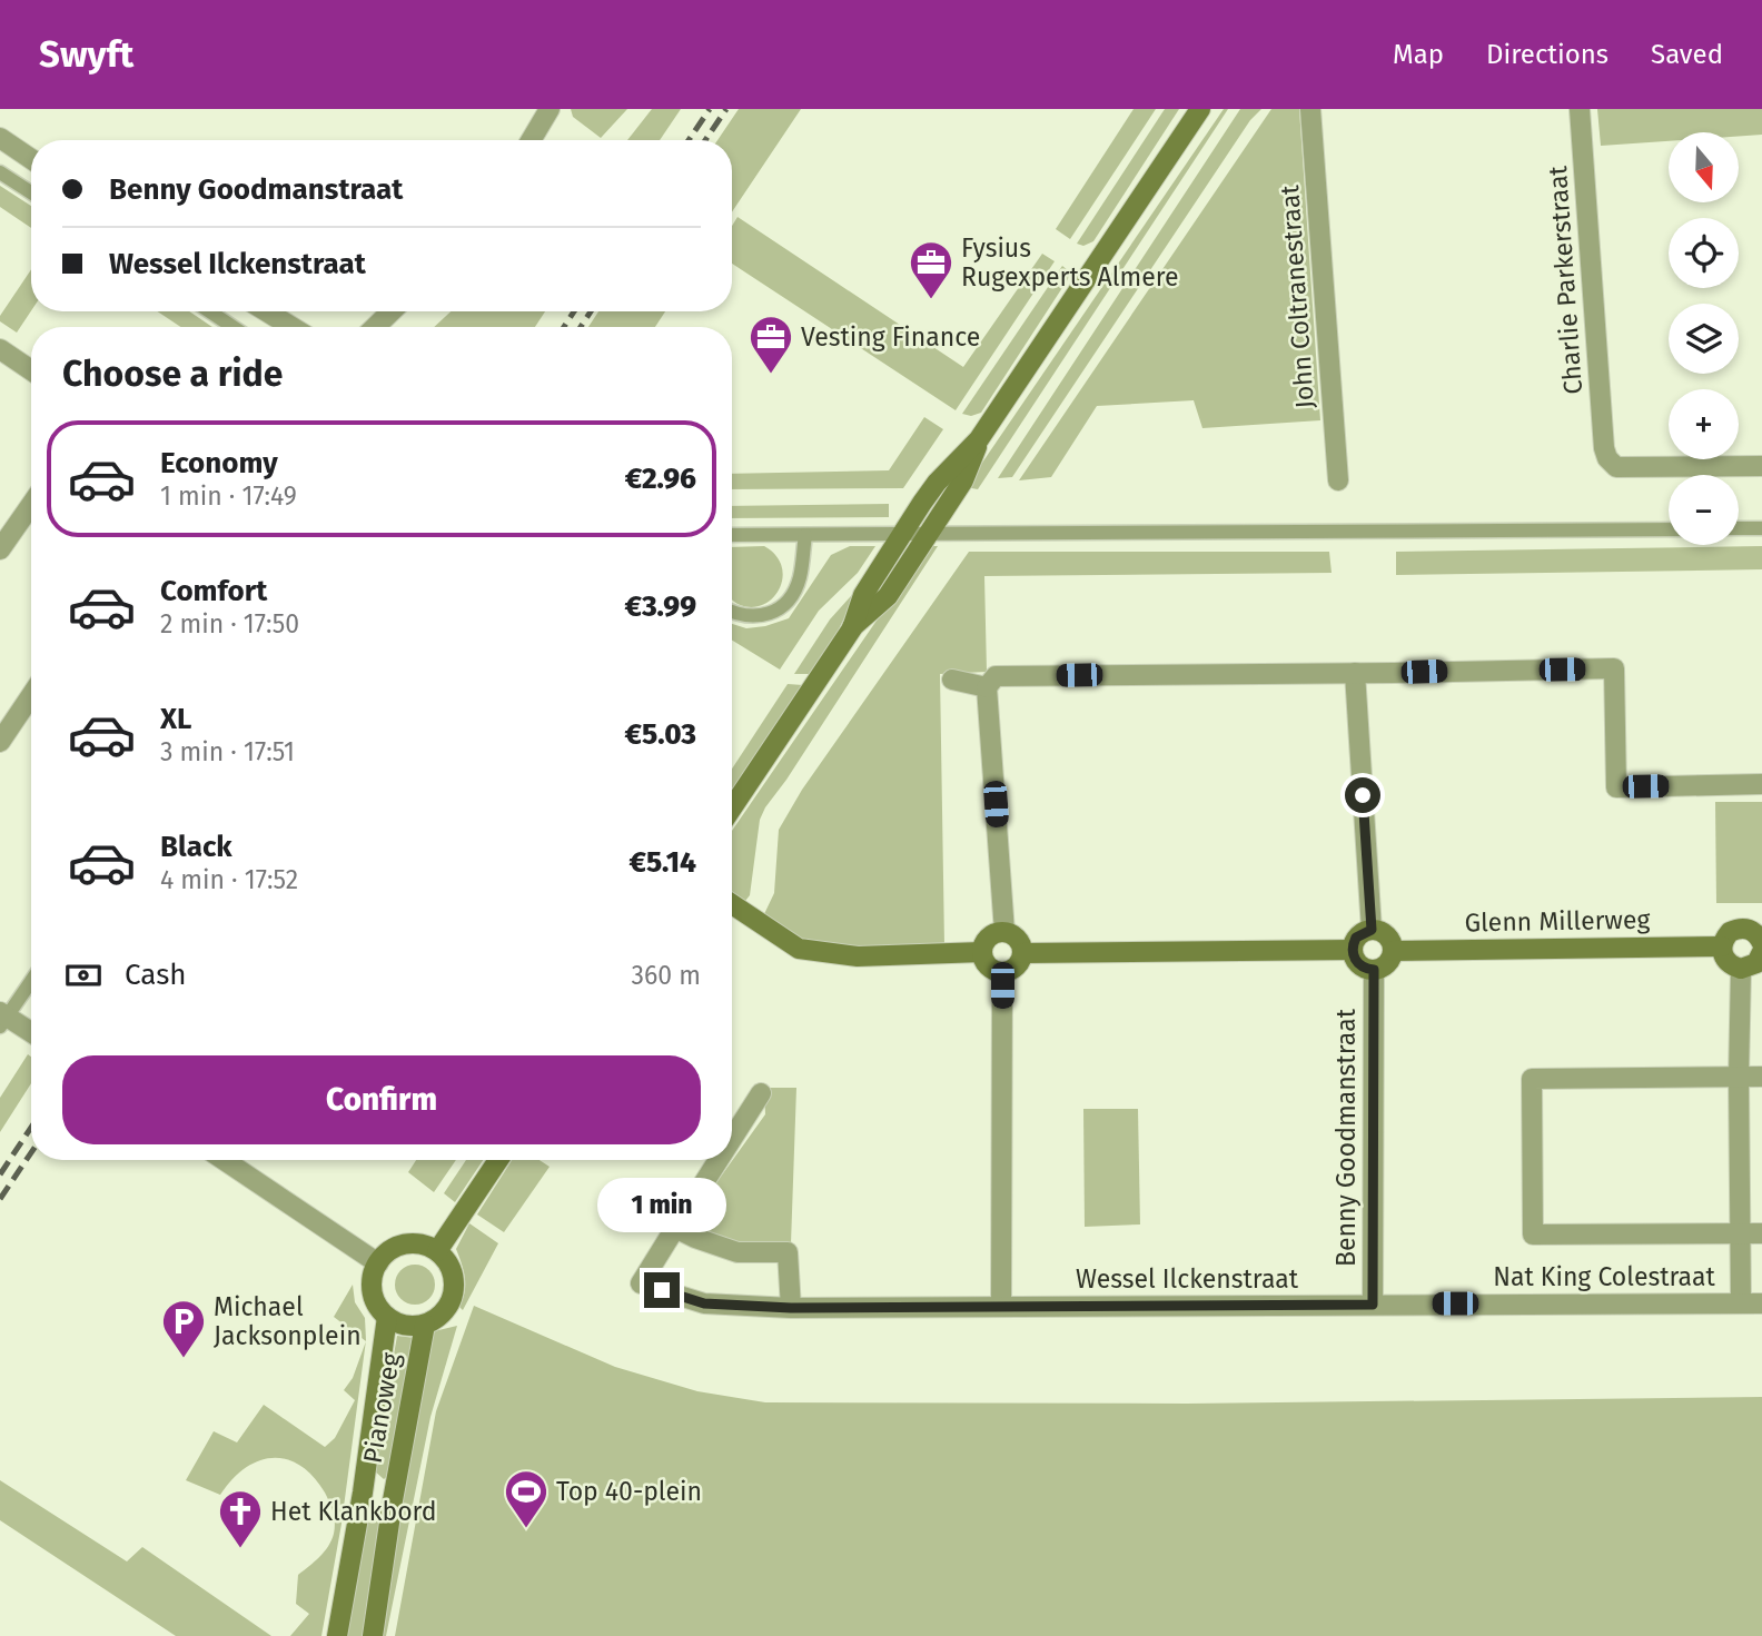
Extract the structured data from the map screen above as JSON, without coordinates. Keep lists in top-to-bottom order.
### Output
{
  "streets": {
    "street": [
      "Charlie Parkerstraat",
      "John Coltranestraat",
      "Glenn Millerweg",
      "Benny Goodmanstraat",
      "Nat King Colestraat",
      "Wessel Ilckenstraat",
      "Pianoweg"
    ]
  },
  "crossings": [
    ["Glenn Millerweg", "Benny Goodmanstraat"],
    ["Benny Goodmanstraat", "Nat King Colestraat"],
    ["Benny Goodmanstraat", "Wessel Ilckenstraat"],
    ["Nat King Colestraat", "Wessel Ilckenstraat"]
  ],
  "places": {
    "office": ["Fysius Rugexperts Almere", "Vesting Finance"],
    "parking": ["Michael Jacksonplein"],
    "sports": ["Top 40-plein"],
    "church": ["Het Klankbord"]
  },
  "north": "bottom",
  "page": {
    "header": "Swyft",
    "nav": ["Map", "Directions", "Saved"],
    "map_buttons": ["+", "−"],
    "banner": ["Benny Goodmanstraat", "Wessel Ilckenstraat"],
    "heading": "Choose a ride",
    "list": [
      {
        "name": "Economy",
        "note": "1 min · 17:49",
        "value": "€2.96"
      },
      {
        "name": "Comfort",
        "note": "2 min · 17:50",
        "value": "€3.99"
      },
      {
        "name": "XL",
        "note": "3 min · 17:51",
        "value": "€5.03"
      },
      {
        "name": "Black",
        "note": "4 min · 17:52",
        "value": "€5.14"
      }
    ],
    "pay": ["Cash", "360 m"],
    "buttons": "Confirm",
    "bubble": "1 min"
  }
}
